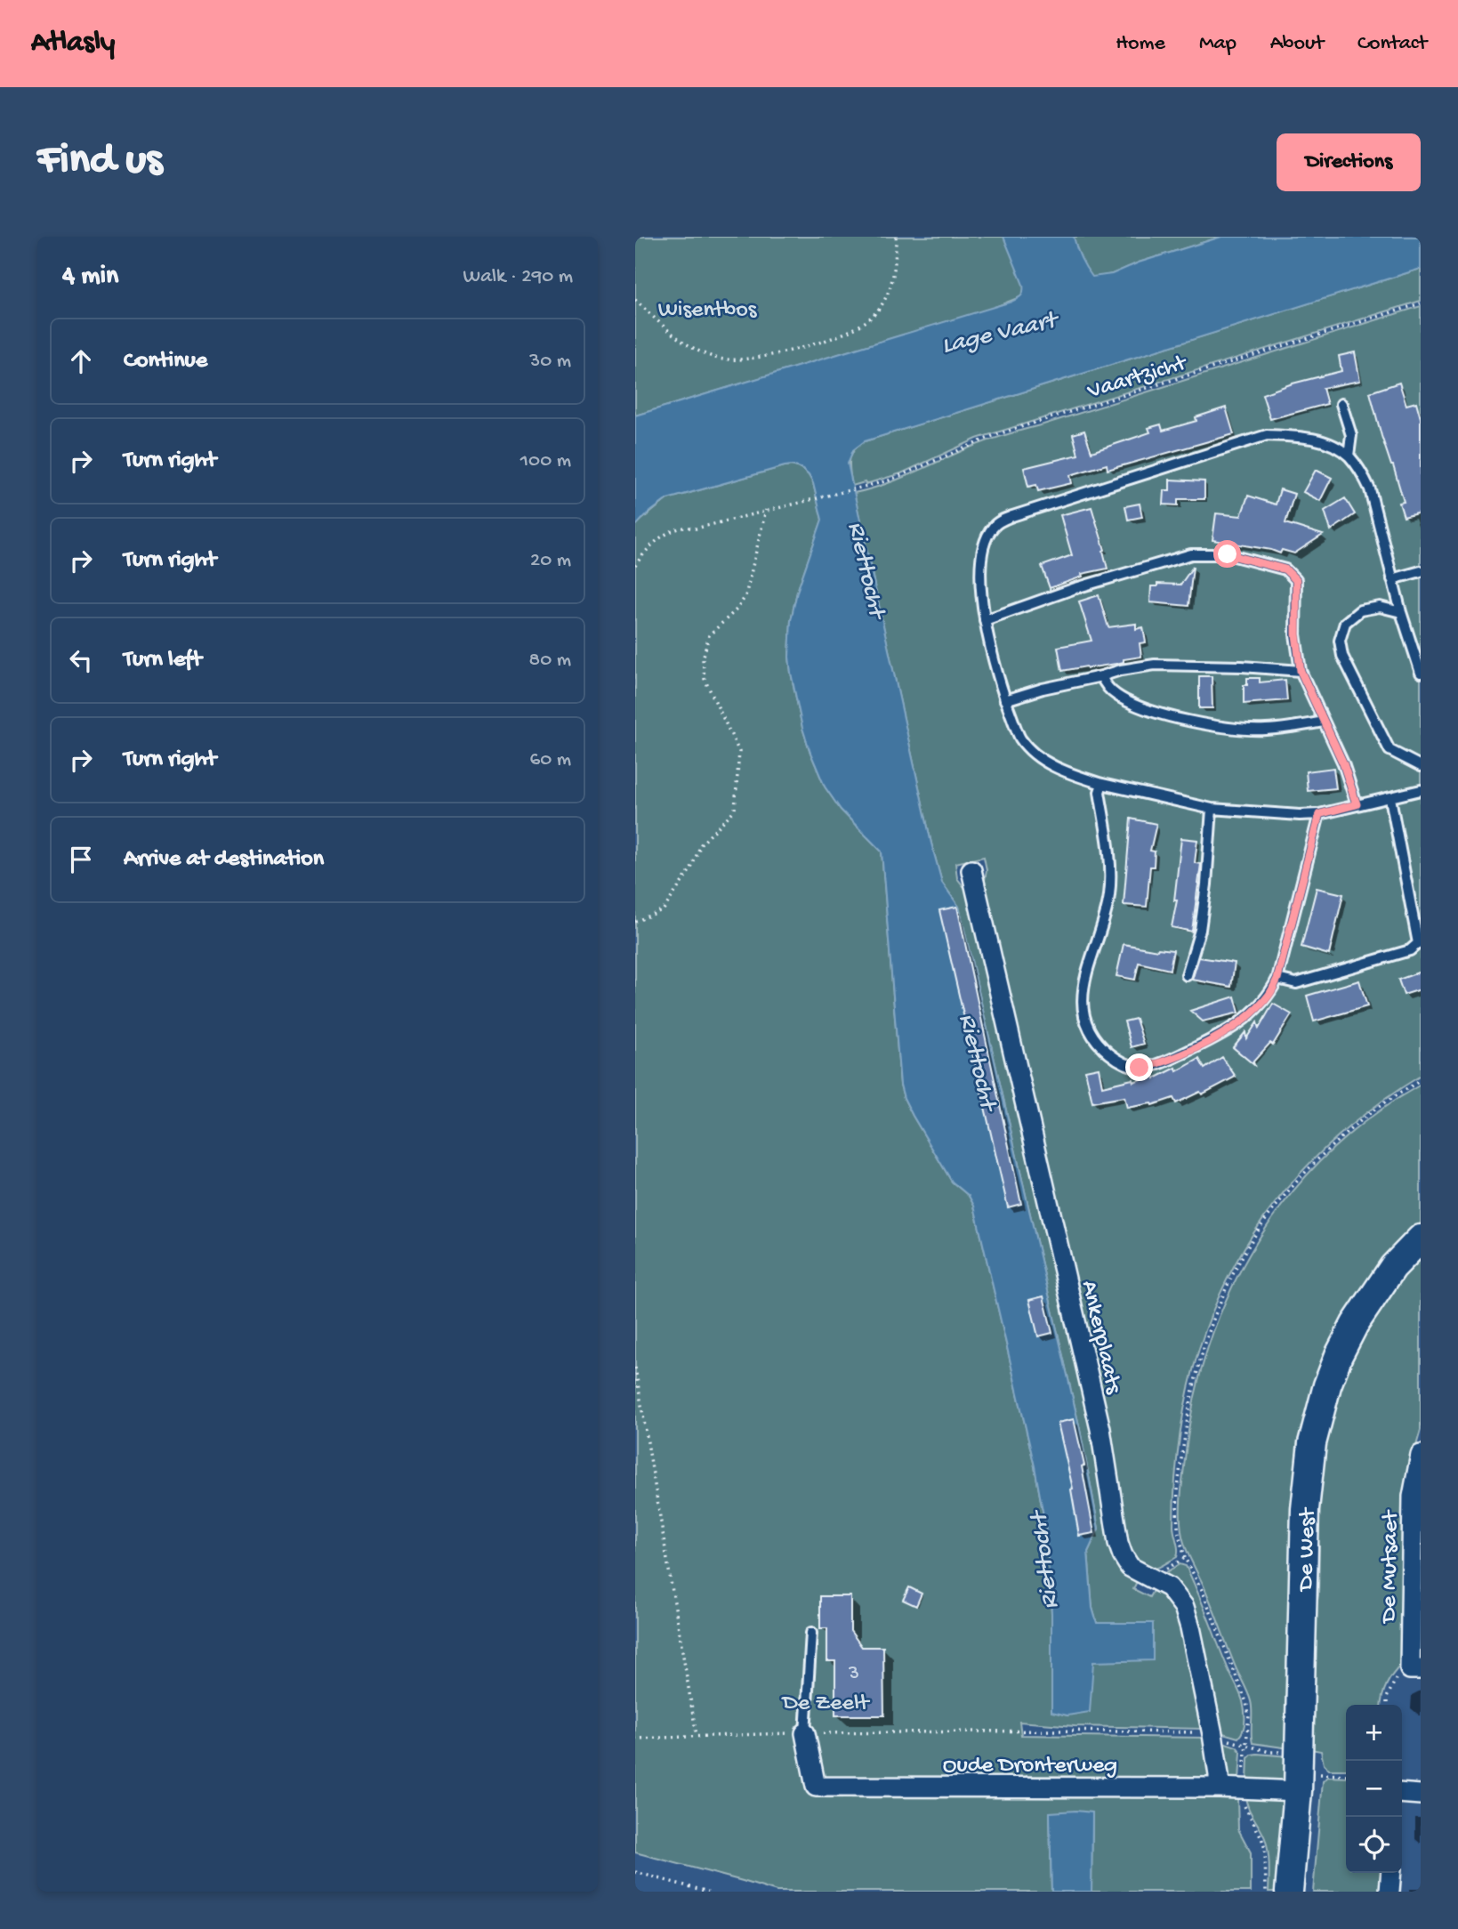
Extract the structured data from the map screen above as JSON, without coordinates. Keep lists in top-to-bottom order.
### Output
{
  "streets": {
    "main road": ["De West"],
    "street": ["Ankerplaats", "De Mutsaet", "Oude Dronterweg"],
    "path": ["Vaartzicht"]
  },
  "crossings": [
    ["Ankerplaats", "Oude Dronterweg"],
    ["De West", "Oude Dronterweg"]
  ],
  "water": ["Lage Vaart", "Riettocht"],
  "parks": ["Wisentbos", "De Zeelt"],
  "house_numbers": ["3"],
  "page": {
    "header": "Atlasly",
    "nav": [
      "Home",
      "Map",
      "About",
      "Contact"
    ],
    "buttons": "Directions",
    "title": "Find us",
    "heading": ["4 min", "Walk · 290 m"],
    "list": [
      ["Continue", "30 m"],
      ["Turn right", "100 m"],
      ["Turn right", "20 m"],
      ["Turn left", "80 m"],
      ["Turn right", "60 m"],
      "Arrive at destination"
    ],
    "map_buttons": ["+", "−"]
  }
}
